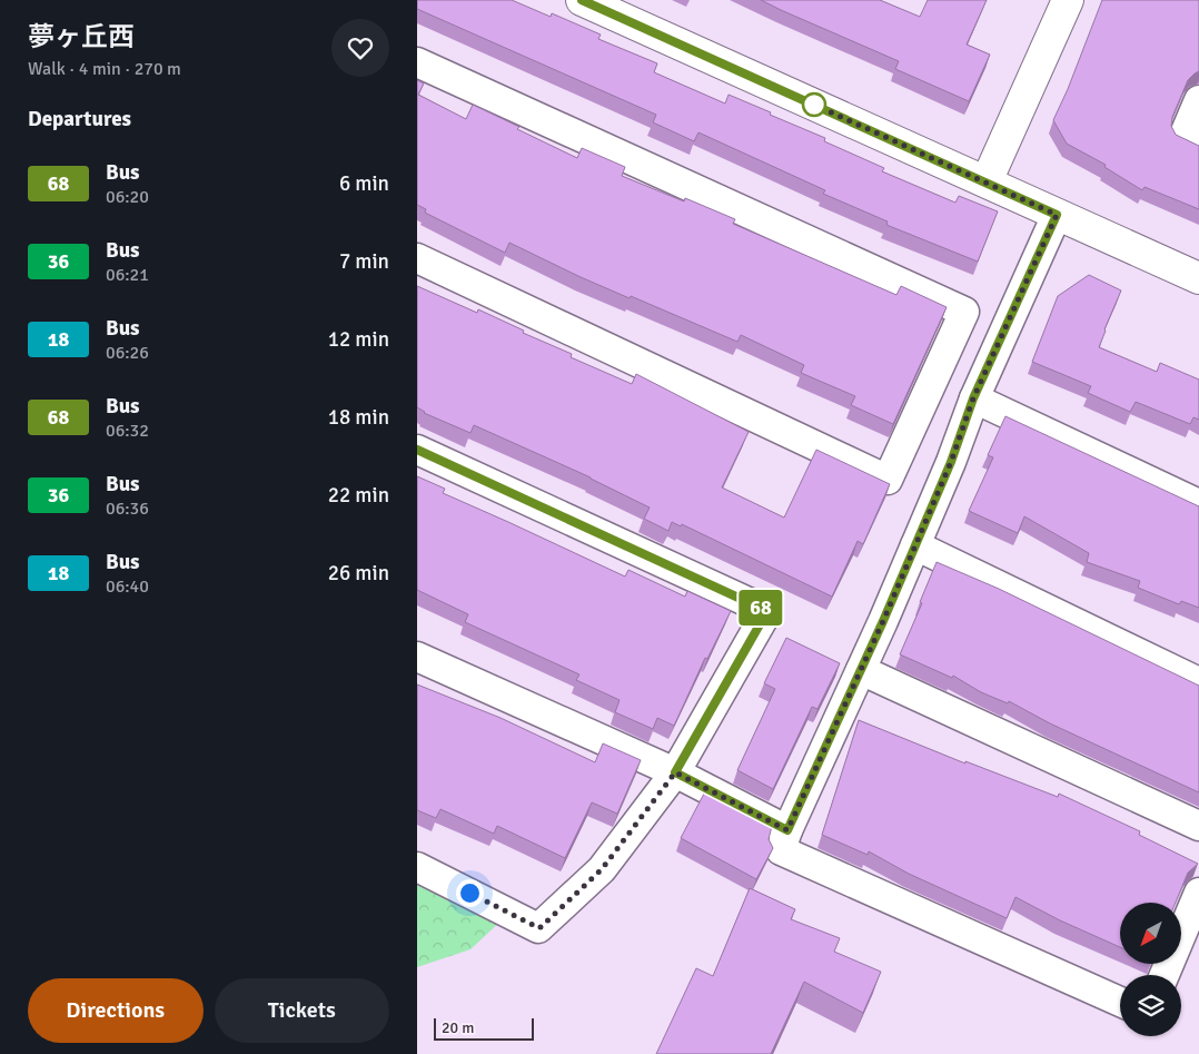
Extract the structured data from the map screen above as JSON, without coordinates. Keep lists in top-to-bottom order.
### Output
{
  "lines": ["bus line 68"],
  "scale_bar": "20 m",
  "north": "bottom left",
  "page": {
    "heading": [
      ["夢ヶ丘西", "Walk · 4 min · 270 m"],
      "Departures"
    ],
    "on_map": "68",
    "list": [
      {
        "mark": "68",
        "name": "Bus",
        "note": "06:20",
        "value": "6 min"
      },
      {
        "mark": "36",
        "name": "Bus",
        "note": "06:21",
        "value": "7 min"
      },
      {
        "mark": "18",
        "name": "Bus",
        "note": "06:26",
        "value": "12 min"
      },
      {
        "mark": "68",
        "name": "Bus",
        "note": "06:32",
        "value": "18 min"
      },
      {
        "mark": "36",
        "name": "Bus",
        "note": "06:36",
        "value": "22 min"
      },
      {
        "mark": "18",
        "name": "Bus",
        "note": "06:40",
        "value": "26 min"
      }
    ],
    "buttons": ["Directions", "Tickets"],
    "scale": "20 m"
  }
}
